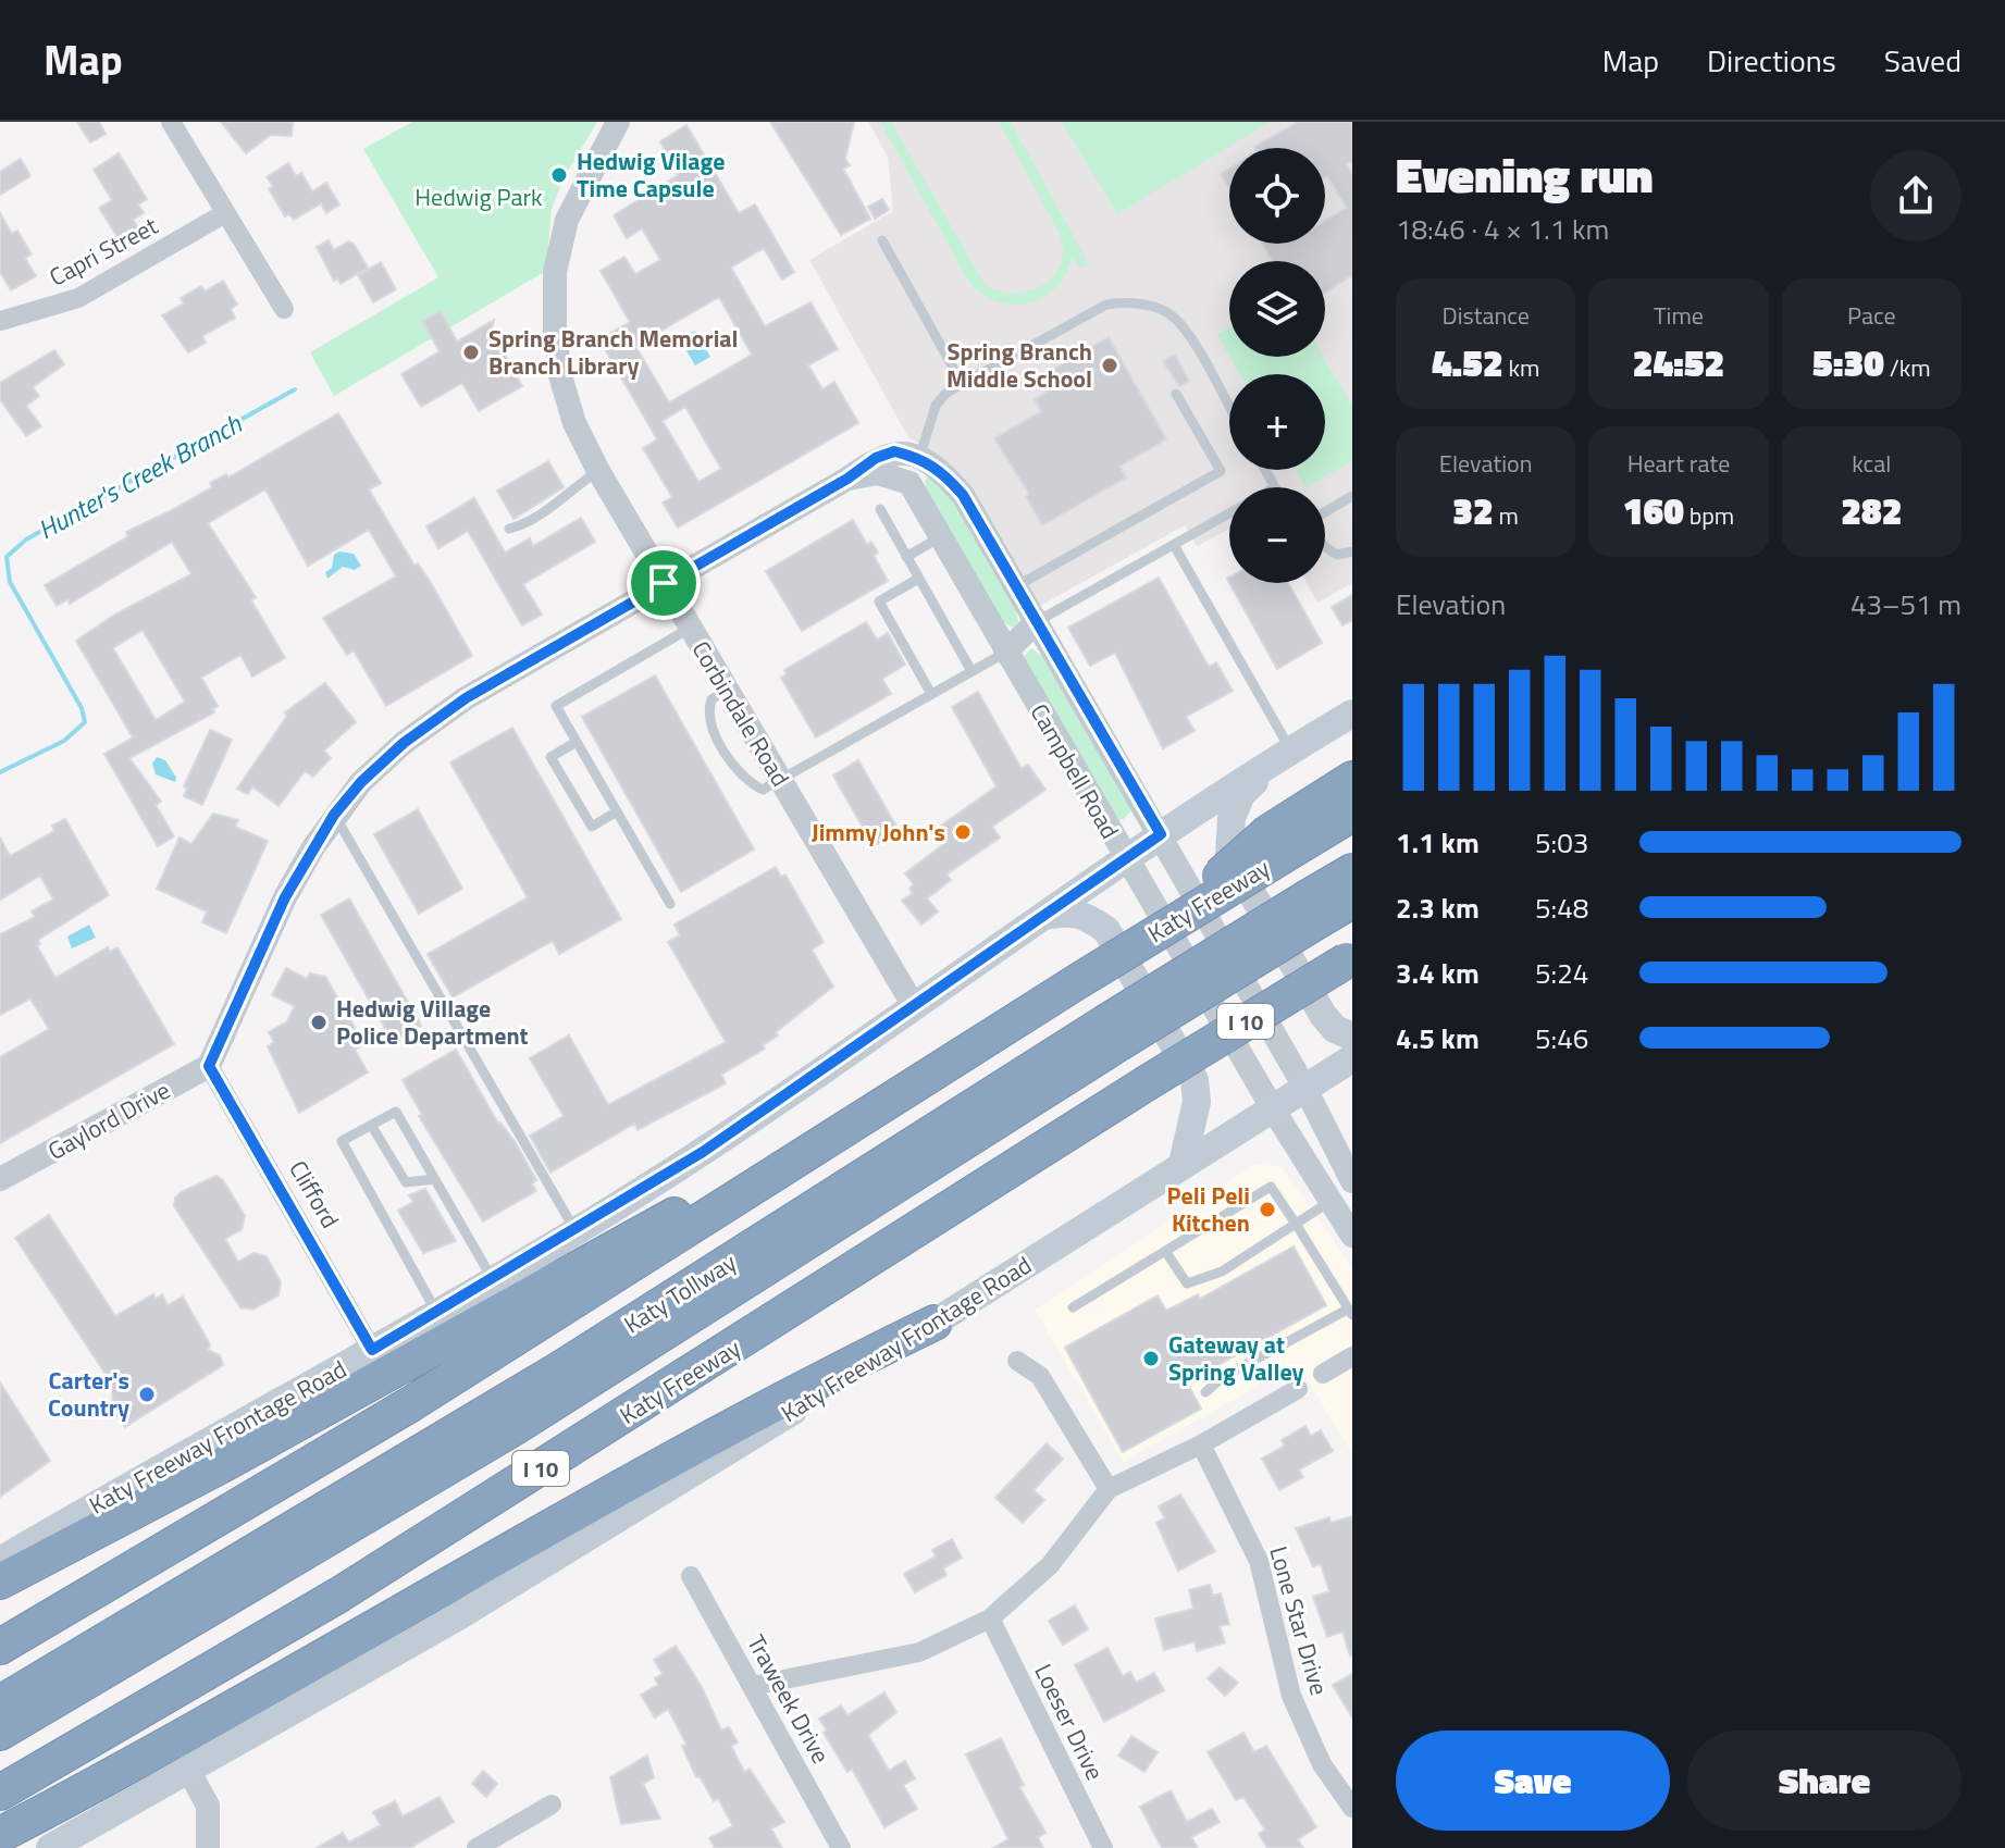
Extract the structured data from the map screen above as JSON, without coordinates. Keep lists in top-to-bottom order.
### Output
{
  "streets": {
    "highway": ["Katy Freeway", "I 10", "Katy Tollway"],
    "main road": ["Katy Freeway Frontage Road"],
    "street": [
      "Capri Street",
      "Corbindale Road",
      "Campbell Road",
      "Gaylord Drive",
      "Clifford",
      "Lone Star Drive",
      "Traweek Drive",
      "Loeser Drive"
    ]
  },
  "crossings": [
    ["Corbindale Road", "Katy Freeway Frontage Road"],
    ["Campbell Road", "Katy Freeway Frontage Road"],
    ["Gaylord Drive", "Clifford"],
    ["Clifford", "Katy Freeway Frontage Road"]
  ],
  "water": ["Hunter's Creek Branch"],
  "parks": ["Hedwig Park"],
  "places": [
    "Hedwig Vilage Time Capsule",
    "Spring Branch Memorial Branch Library",
    "Spring Branch Middle School",
    "Jimmy John's",
    "Hedwig Village Police Department",
    "Peli Peli Kitchen",
    "Gateway at Spring Valley",
    "Carter's Country"
  ],
  "page": {
    "header": "Map",
    "nav": ["Map", "Directions", "Saved"],
    "heading": ["Evening run", "18:46 · 4 × 1.1 km"],
    "map_buttons": ["+", "−"],
    "stats": [
      ["Distance", "4.52 km"],
      ["Time", "24:52"],
      ["Pace", "5:30 /km"],
      ["Elevation", "32 m"],
      ["Heart rate", "160 bpm"],
      ["kcal", "282"]
    ],
    "chart": ["Elevation", "43–51 m"],
    "list": [
      {
        "name": "1.1 km",
        "note": "5:03"
      },
      {
        "name": "2.3 km",
        "note": "5:48"
      },
      {
        "name": "3.4 km",
        "note": "5:24"
      },
      {
        "name": "4.5 km",
        "note": "5:46"
      }
    ],
    "buttons": ["Save", "Share"]
  }
}
